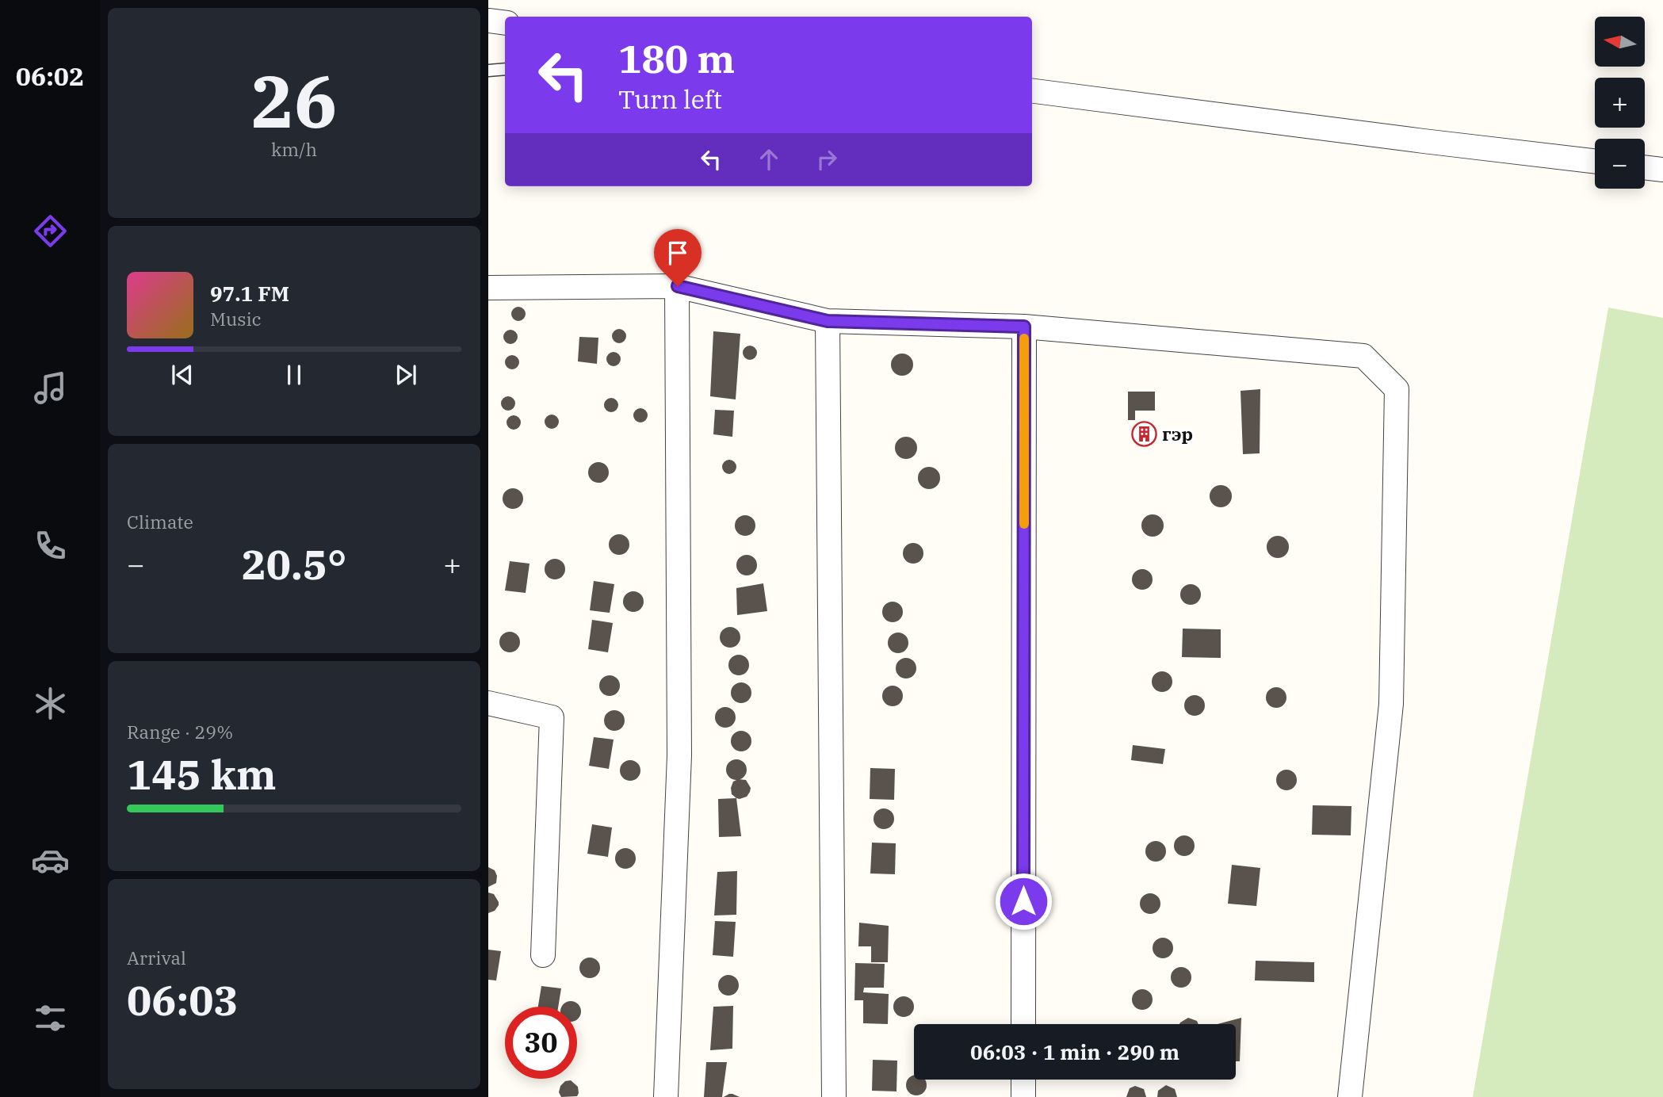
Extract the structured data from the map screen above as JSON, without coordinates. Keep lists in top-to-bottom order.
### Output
{
  "places": {
    "building": ["гэр"]
  },
  "north": "left",
  "page": {
    "tabs": "06:02",
    "tile": [
      ["26", "km/h"],
      "Climate",
      ["Range · 29%", "145 km"],
      ["Arrival", "06:03"]
    ],
    "map_buttons": ["+", "−"],
    "turn": ["180 m", "Turn left"],
    "song": ["97.1 FM", "Music"],
    "heat": ["−", "20.5°", "+"],
    "limit": "30",
    "trip": "06:03 · 1 min · 290 m"
  }
}
